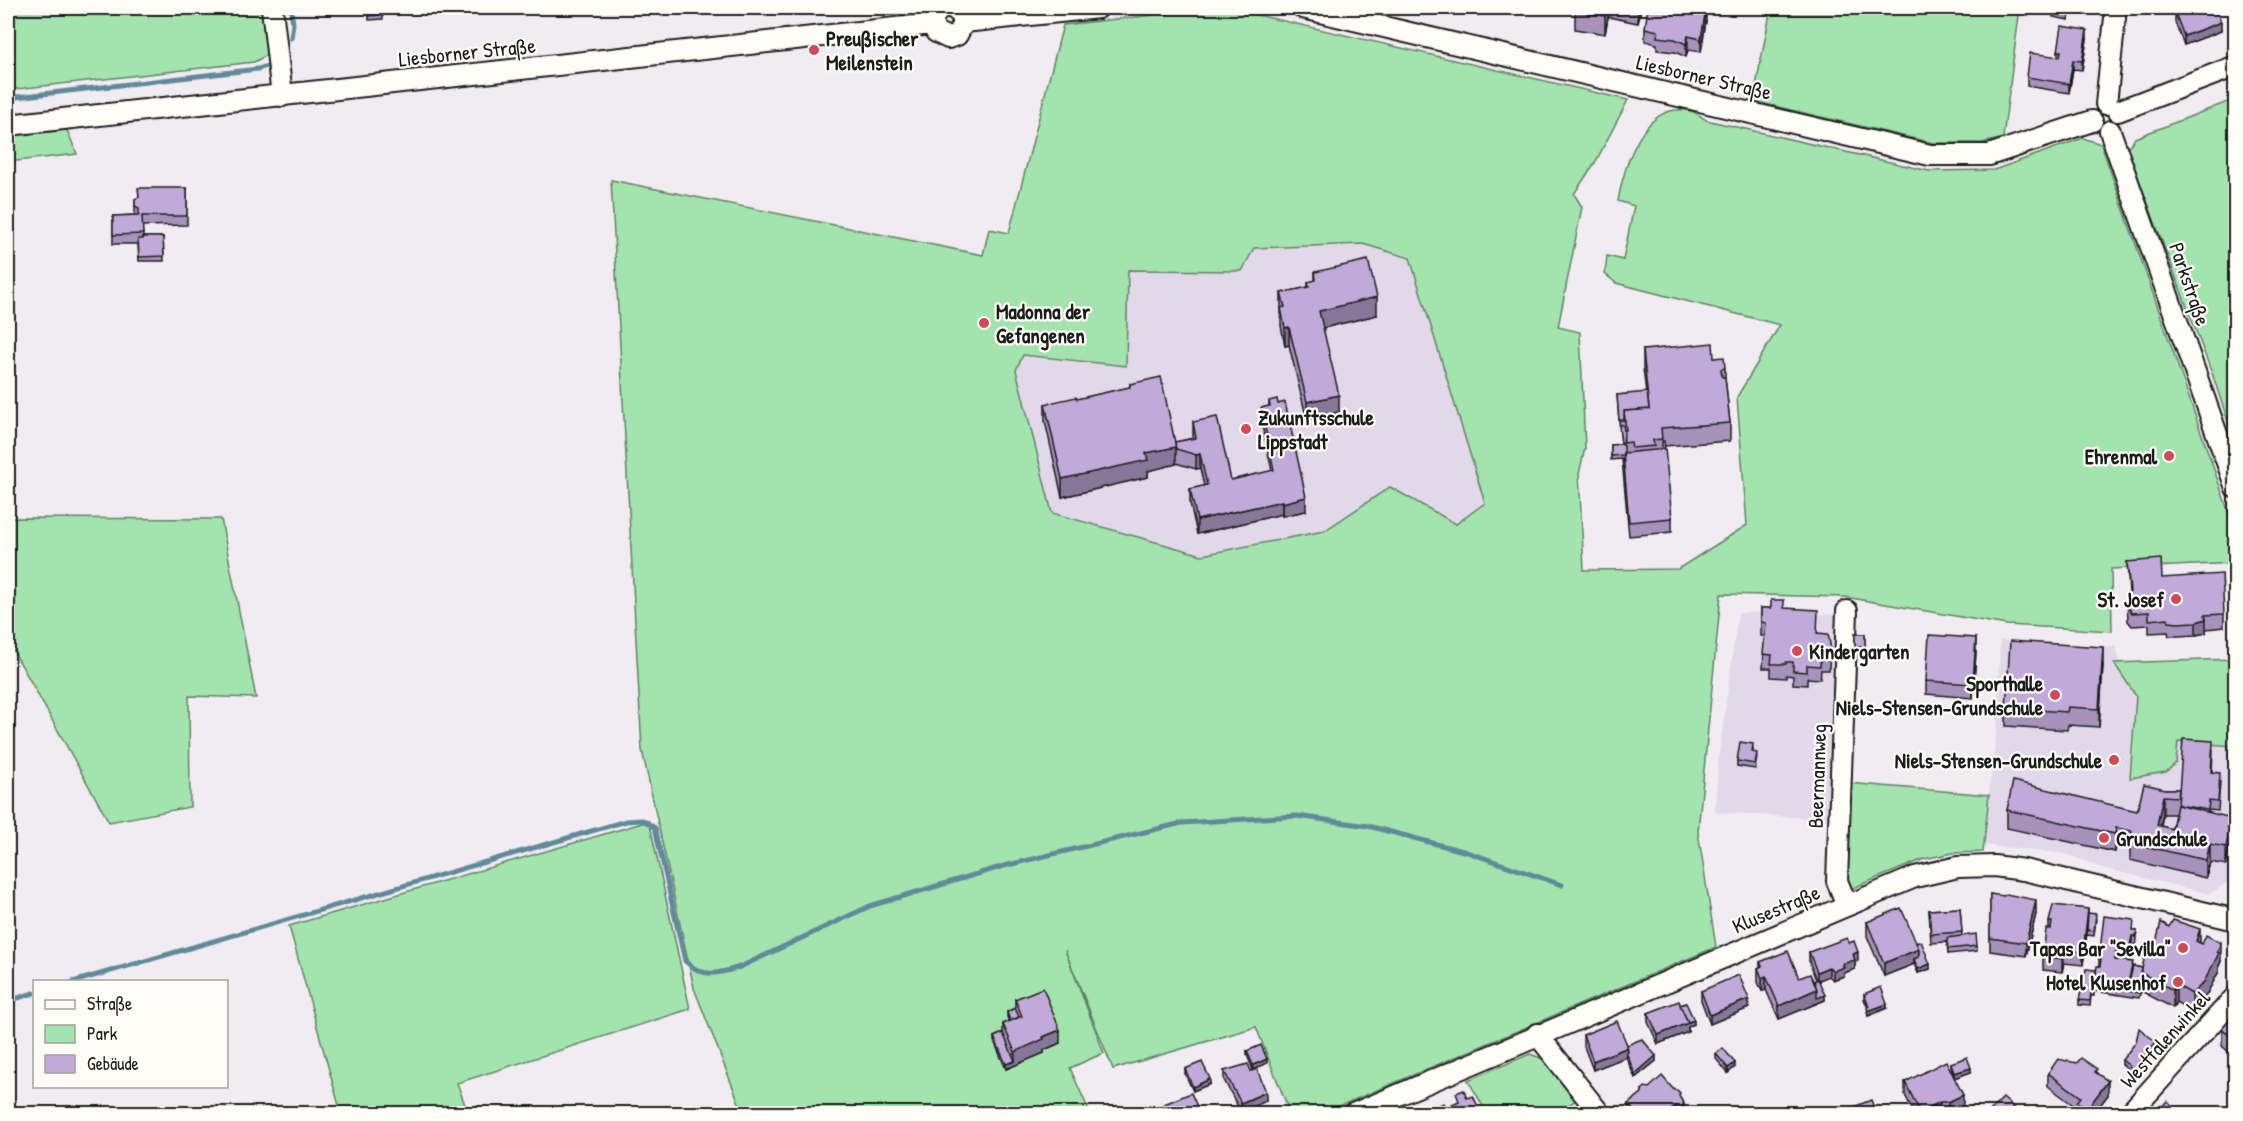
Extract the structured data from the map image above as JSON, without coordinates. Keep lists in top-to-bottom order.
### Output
{
  "streets": {
    "street": [
      "Liesborner Straße",
      "Parkstraße",
      "Beermannweg",
      "Klusestraße",
      "Westfalenwinkel"
    ]
  },
  "crossings": [
    ["Liesborner Straße", "Parkstraße"],
    ["Beermannweg", "Klusestraße"]
  ],
  "places": [
    "Preußischer Meilenstein",
    "Madonna der Gefangenen",
    "Zukunftsschule Lippstadt",
    "Ehrenmal",
    "St. Josef",
    "Kindergarten",
    "Sporthalle Niels-Stensen-Grundschule",
    "Niels-Stensen-Grundschule",
    "Grundschule",
    "Tapas Bar \"Sevilla\"",
    "Hotel Klusenhof"
  ],
  "legend": ["Straße", "Park", "Gebäude"]
}
